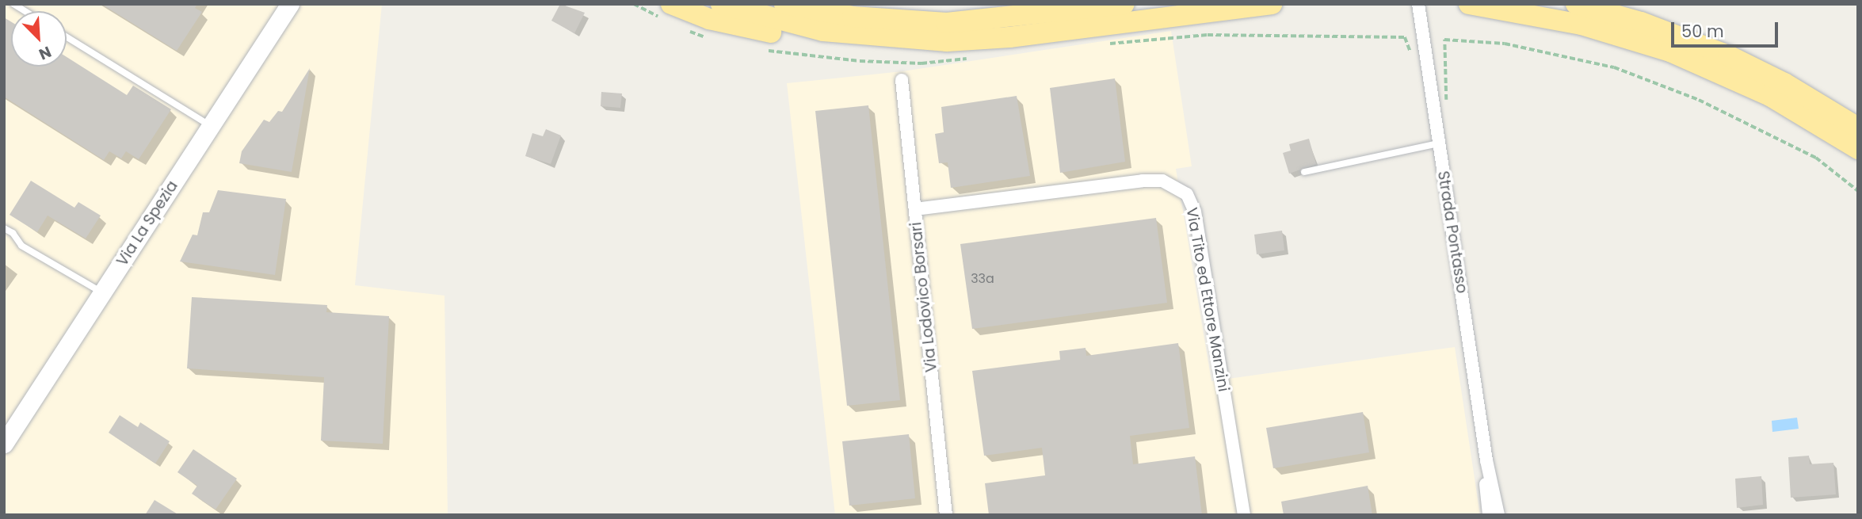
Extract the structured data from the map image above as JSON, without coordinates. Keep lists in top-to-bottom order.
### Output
{
  "streets": {
    "main road": ["Via La Spezia"],
    "street": ["Strada Pontasso", "Via Lodovico Borsari", "Via Tito ed Ettore Manzini"]
  },
  "crossings": [
    ["Via Lodovico Borsari", "Via Tito ed Ettore Manzini"]
  ],
  "house_numbers": ["33a"],
  "scale_bar": "50 m",
  "north": "bottom right"
}
